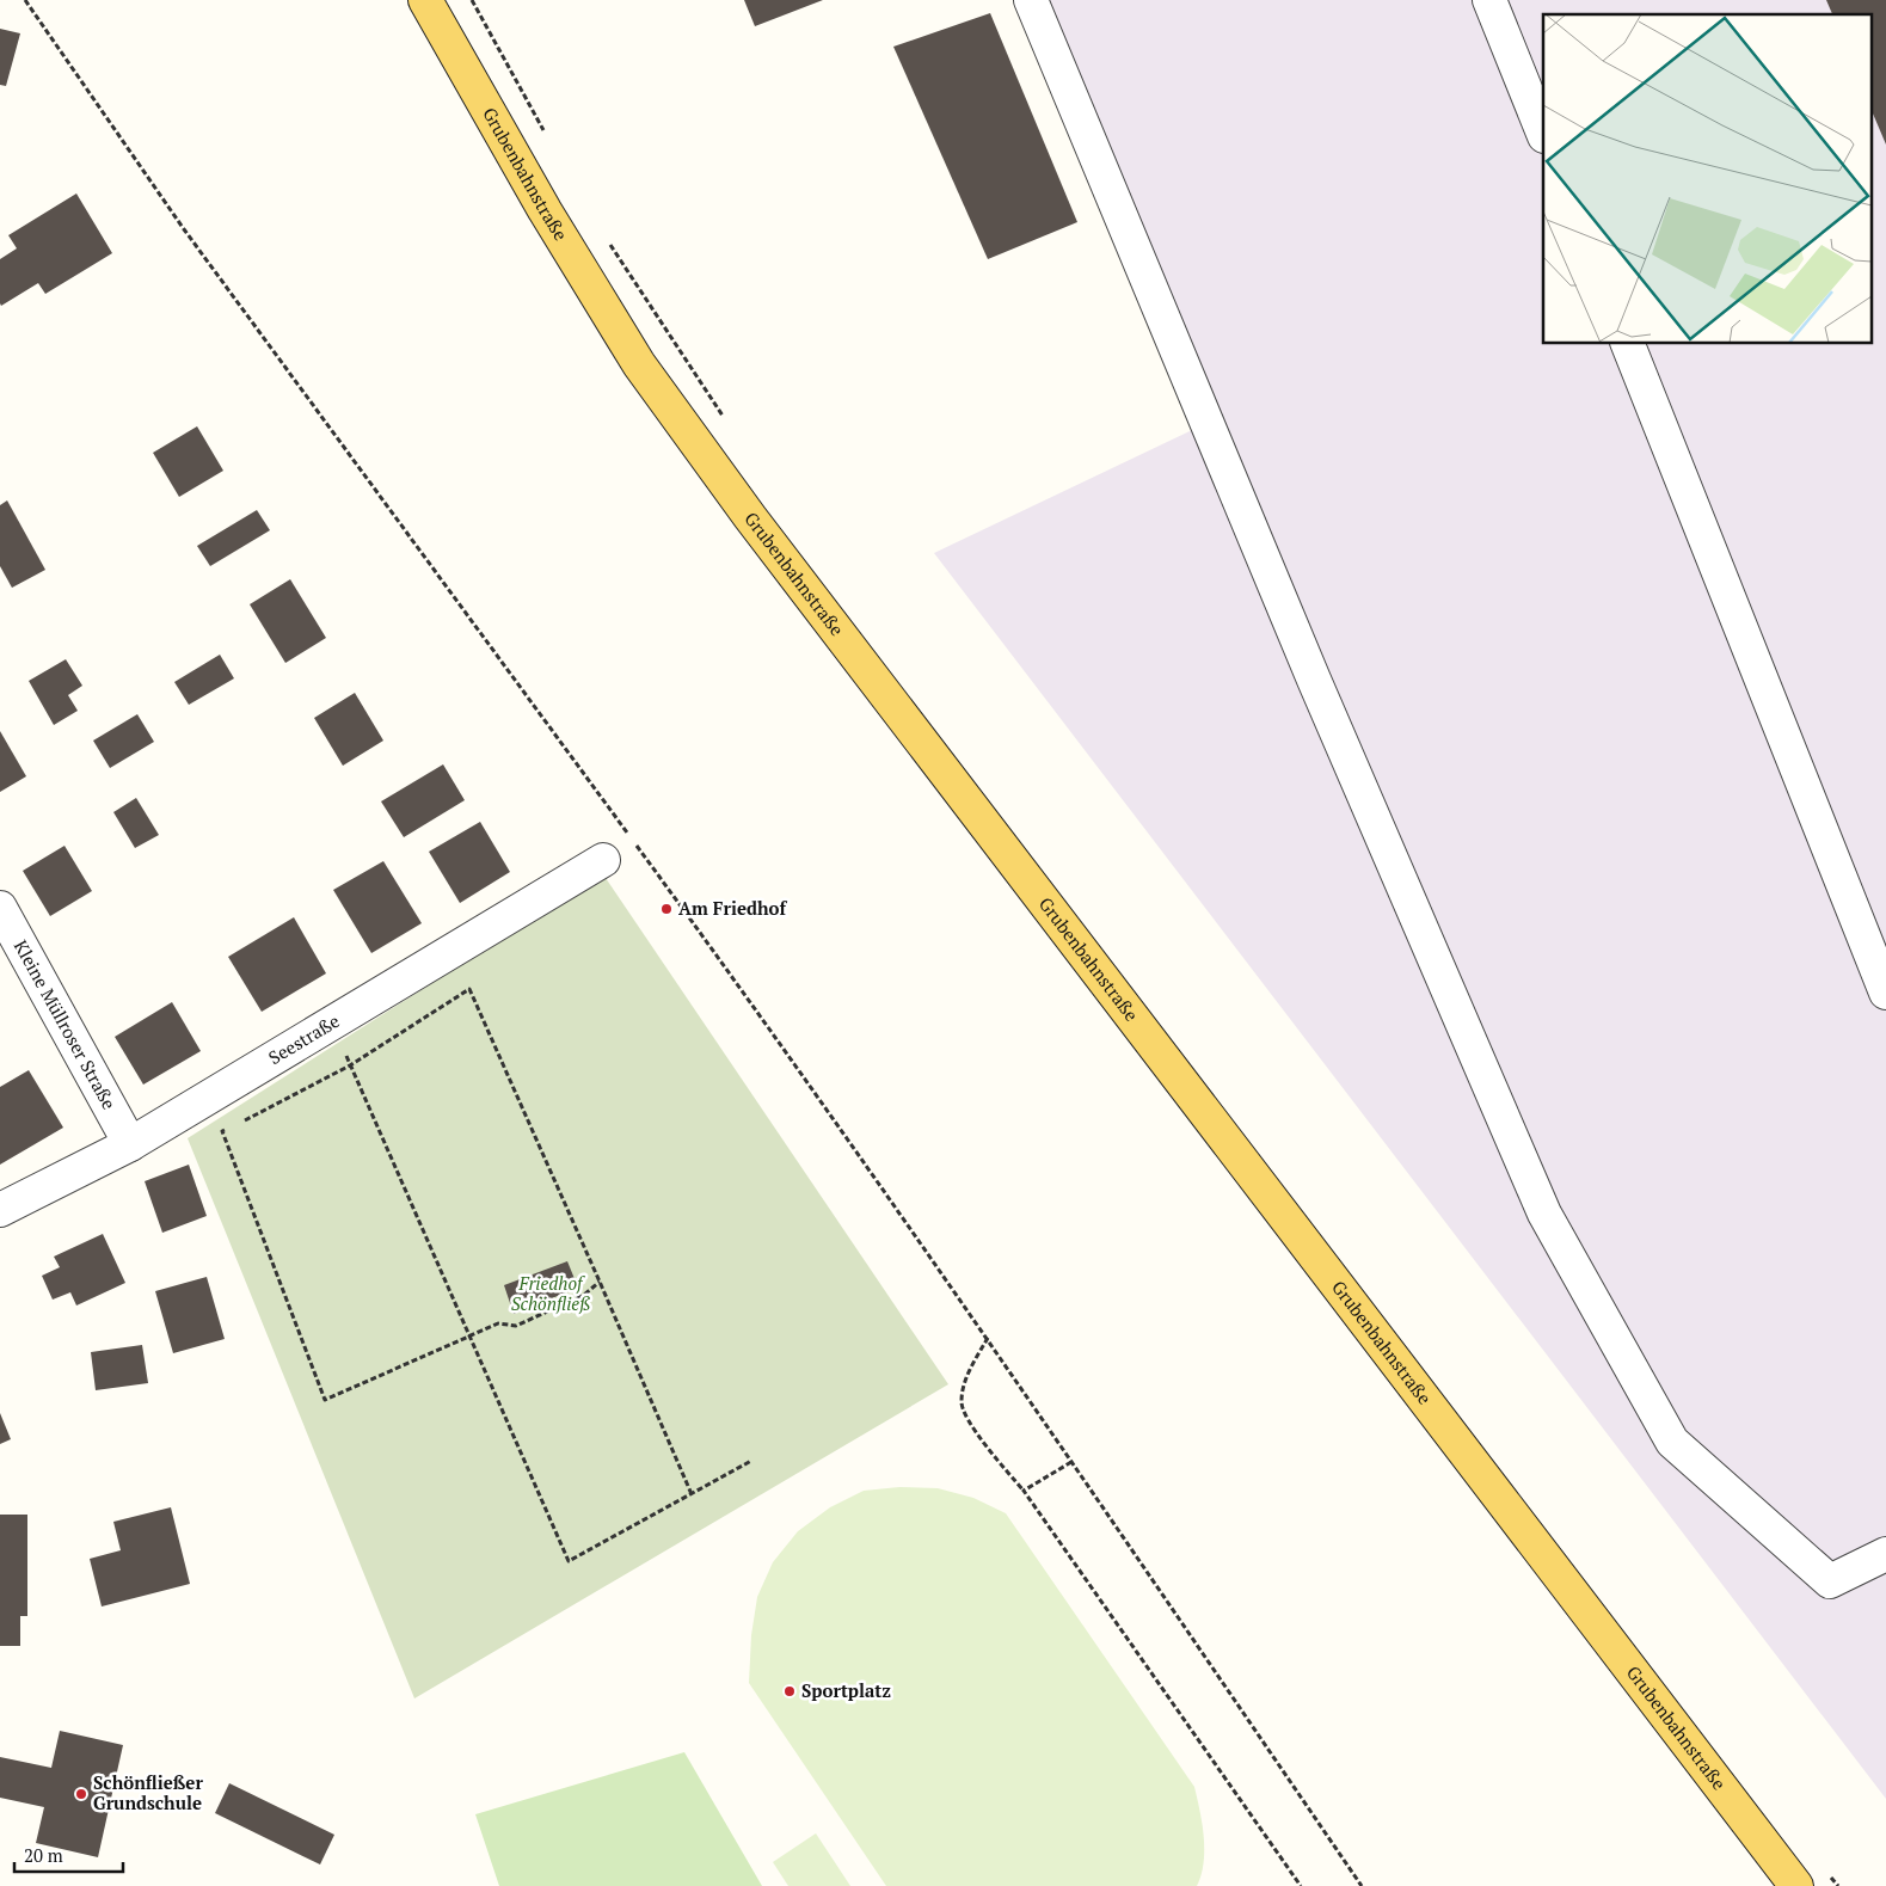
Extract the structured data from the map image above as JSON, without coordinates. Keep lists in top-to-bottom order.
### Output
{
  "streets": {
    "main road": ["Grubenbahnstraße"],
    "street": ["Kleine Müllroser Straße", "Seestraße"]
  },
  "crossings": [
    ["Kleine Müllroser Straße", "Seestraße"]
  ],
  "parks": ["Friedhof Schönfließ"],
  "places": ["Am Friedhof", "Sportplatz", "Schönfließer Grundschule"],
  "scale_bar": "20 m"
}
